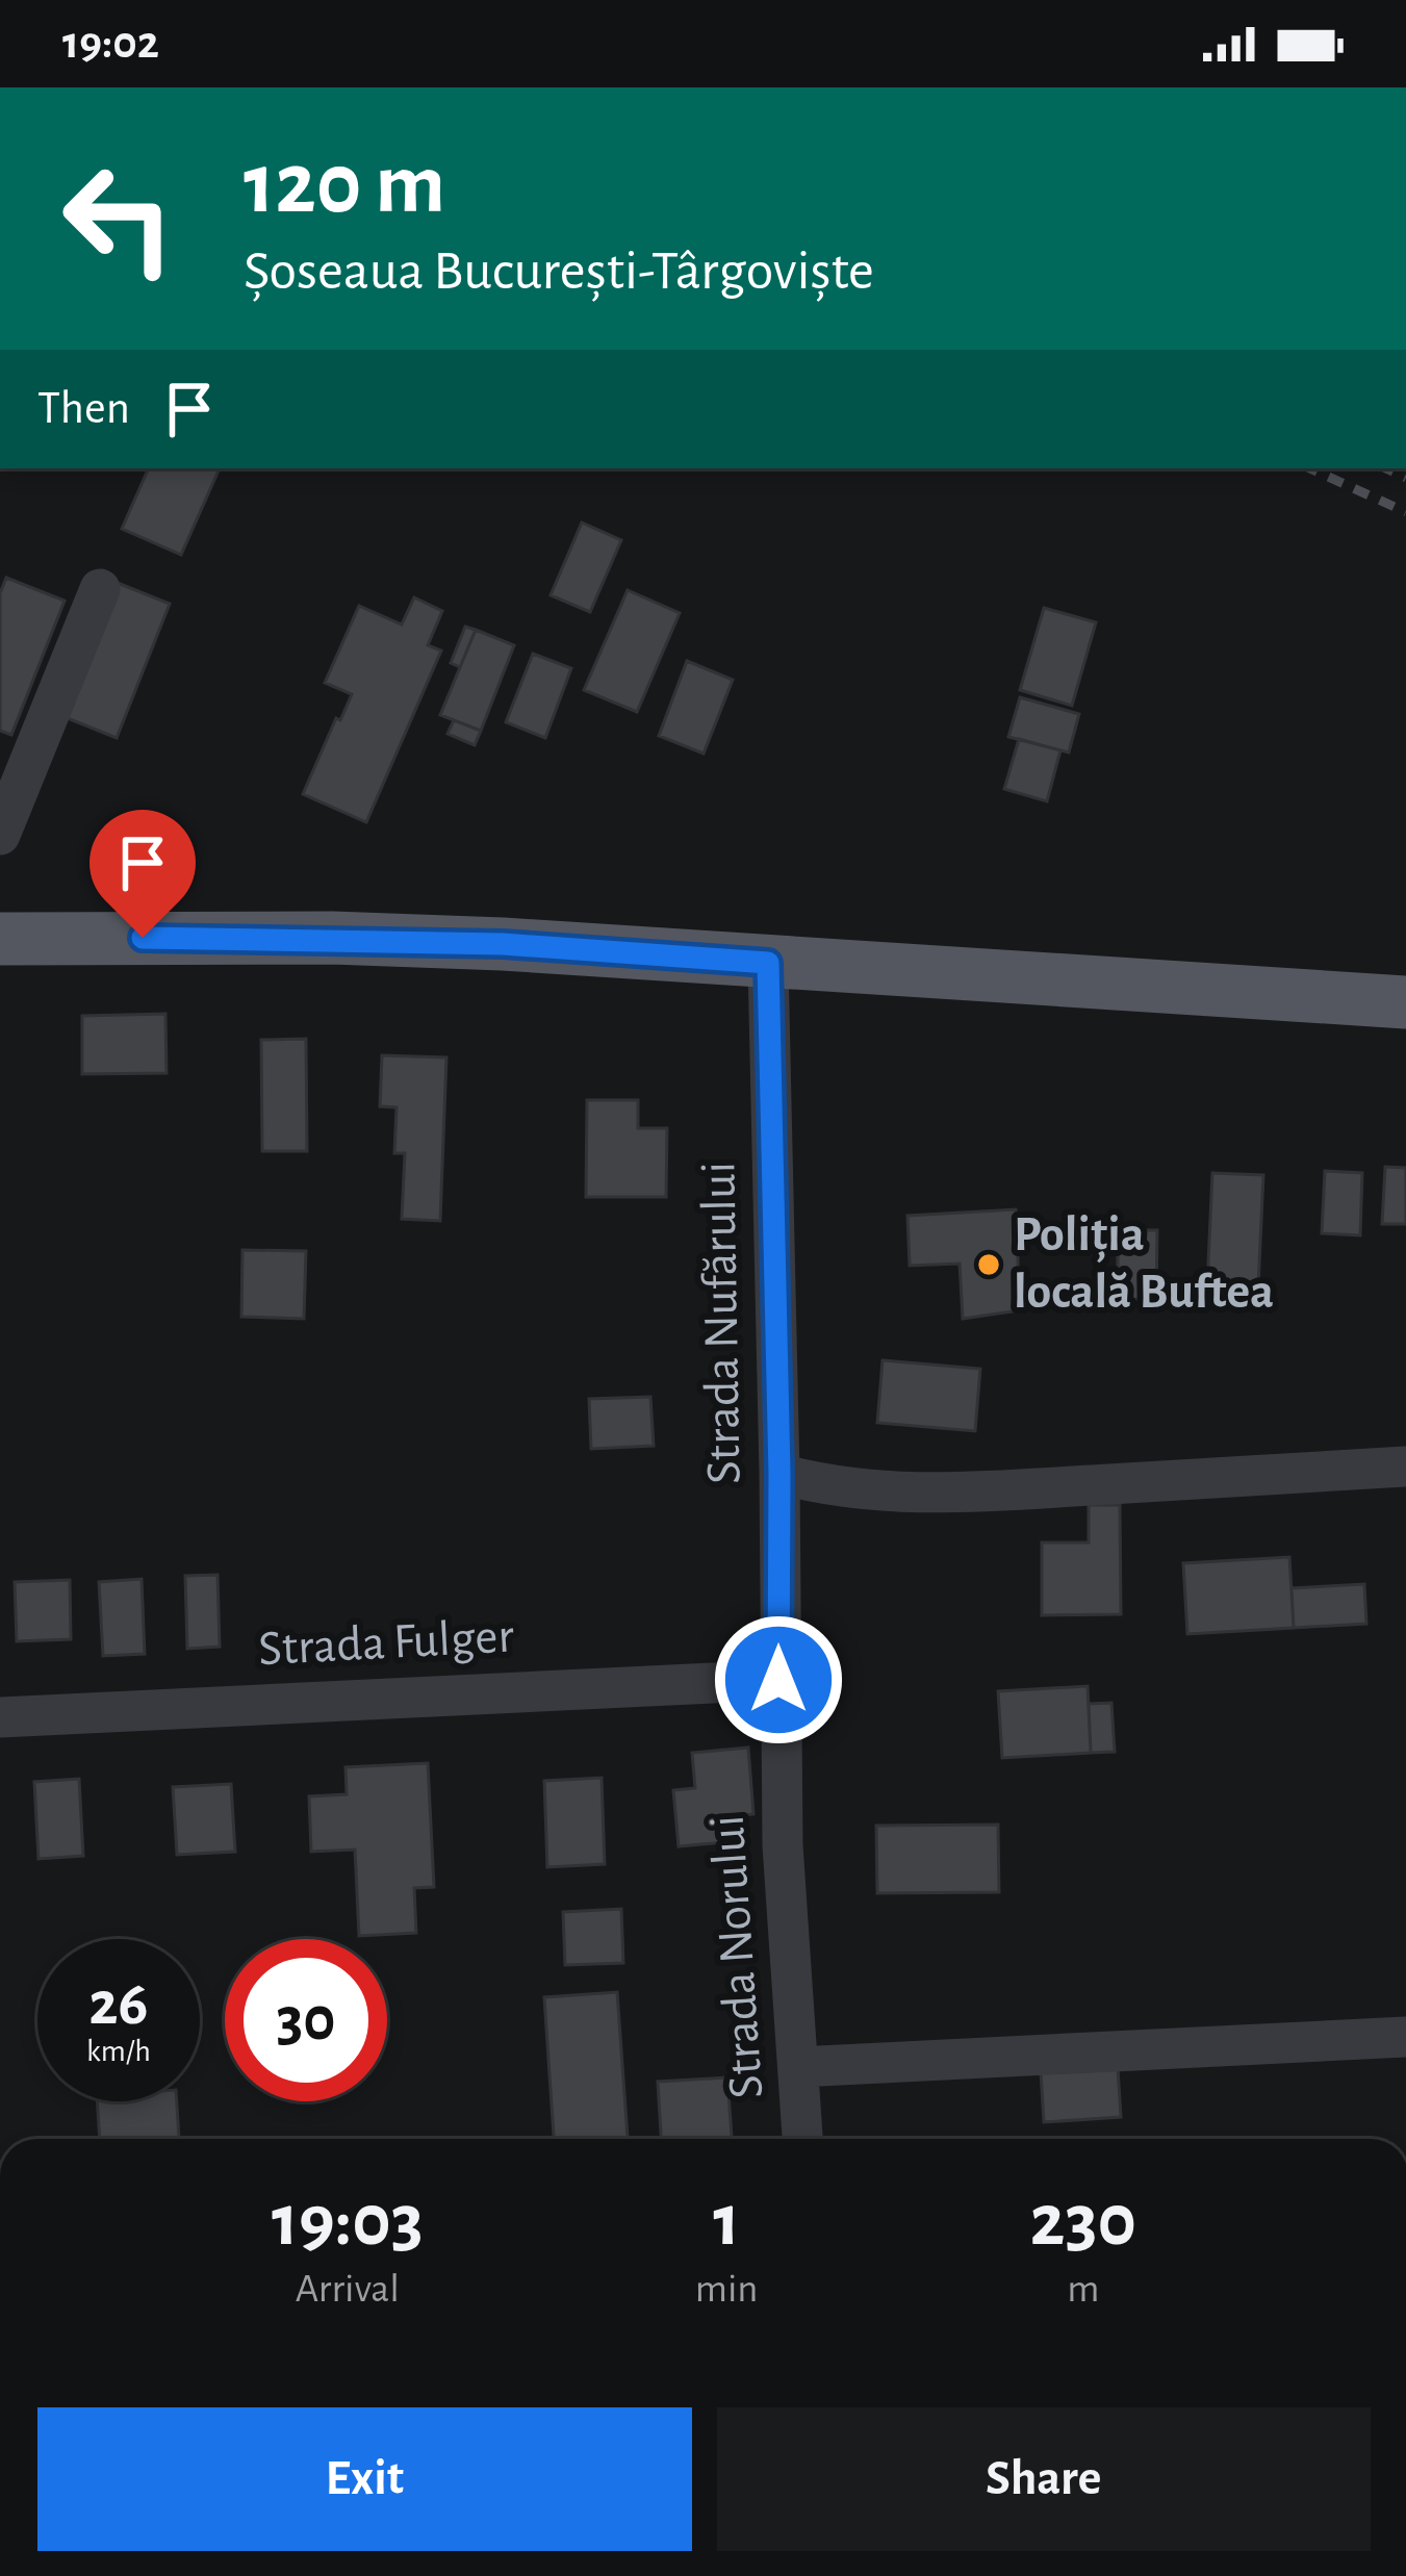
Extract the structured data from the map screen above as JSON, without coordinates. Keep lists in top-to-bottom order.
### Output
{
  "streets": {
    "street": ["Strada Nufărului", "Strada Fulger", "Strada Norului"]
  },
  "crossings": [
    ["Strada Nufărului", "Strada Fulger"],
    ["Strada Nufărului", "Strada Norului"],
    ["Strada Fulger", "Strada Norului"]
  ],
  "places": ["Poliția locală Buftea"],
  "page": {
    "status": "19:02",
    "turn": ["120 m", "Șoseaua București-Târgoviște"],
    "then": "Then",
    "speed": "26 km/h",
    "limit": "30",
    "eta": [
      "19:03",
      "Arrival",
      "1",
      "min",
      "230",
      "m"
    ],
    "buttons": ["Exit", "Share"]
  }
}
